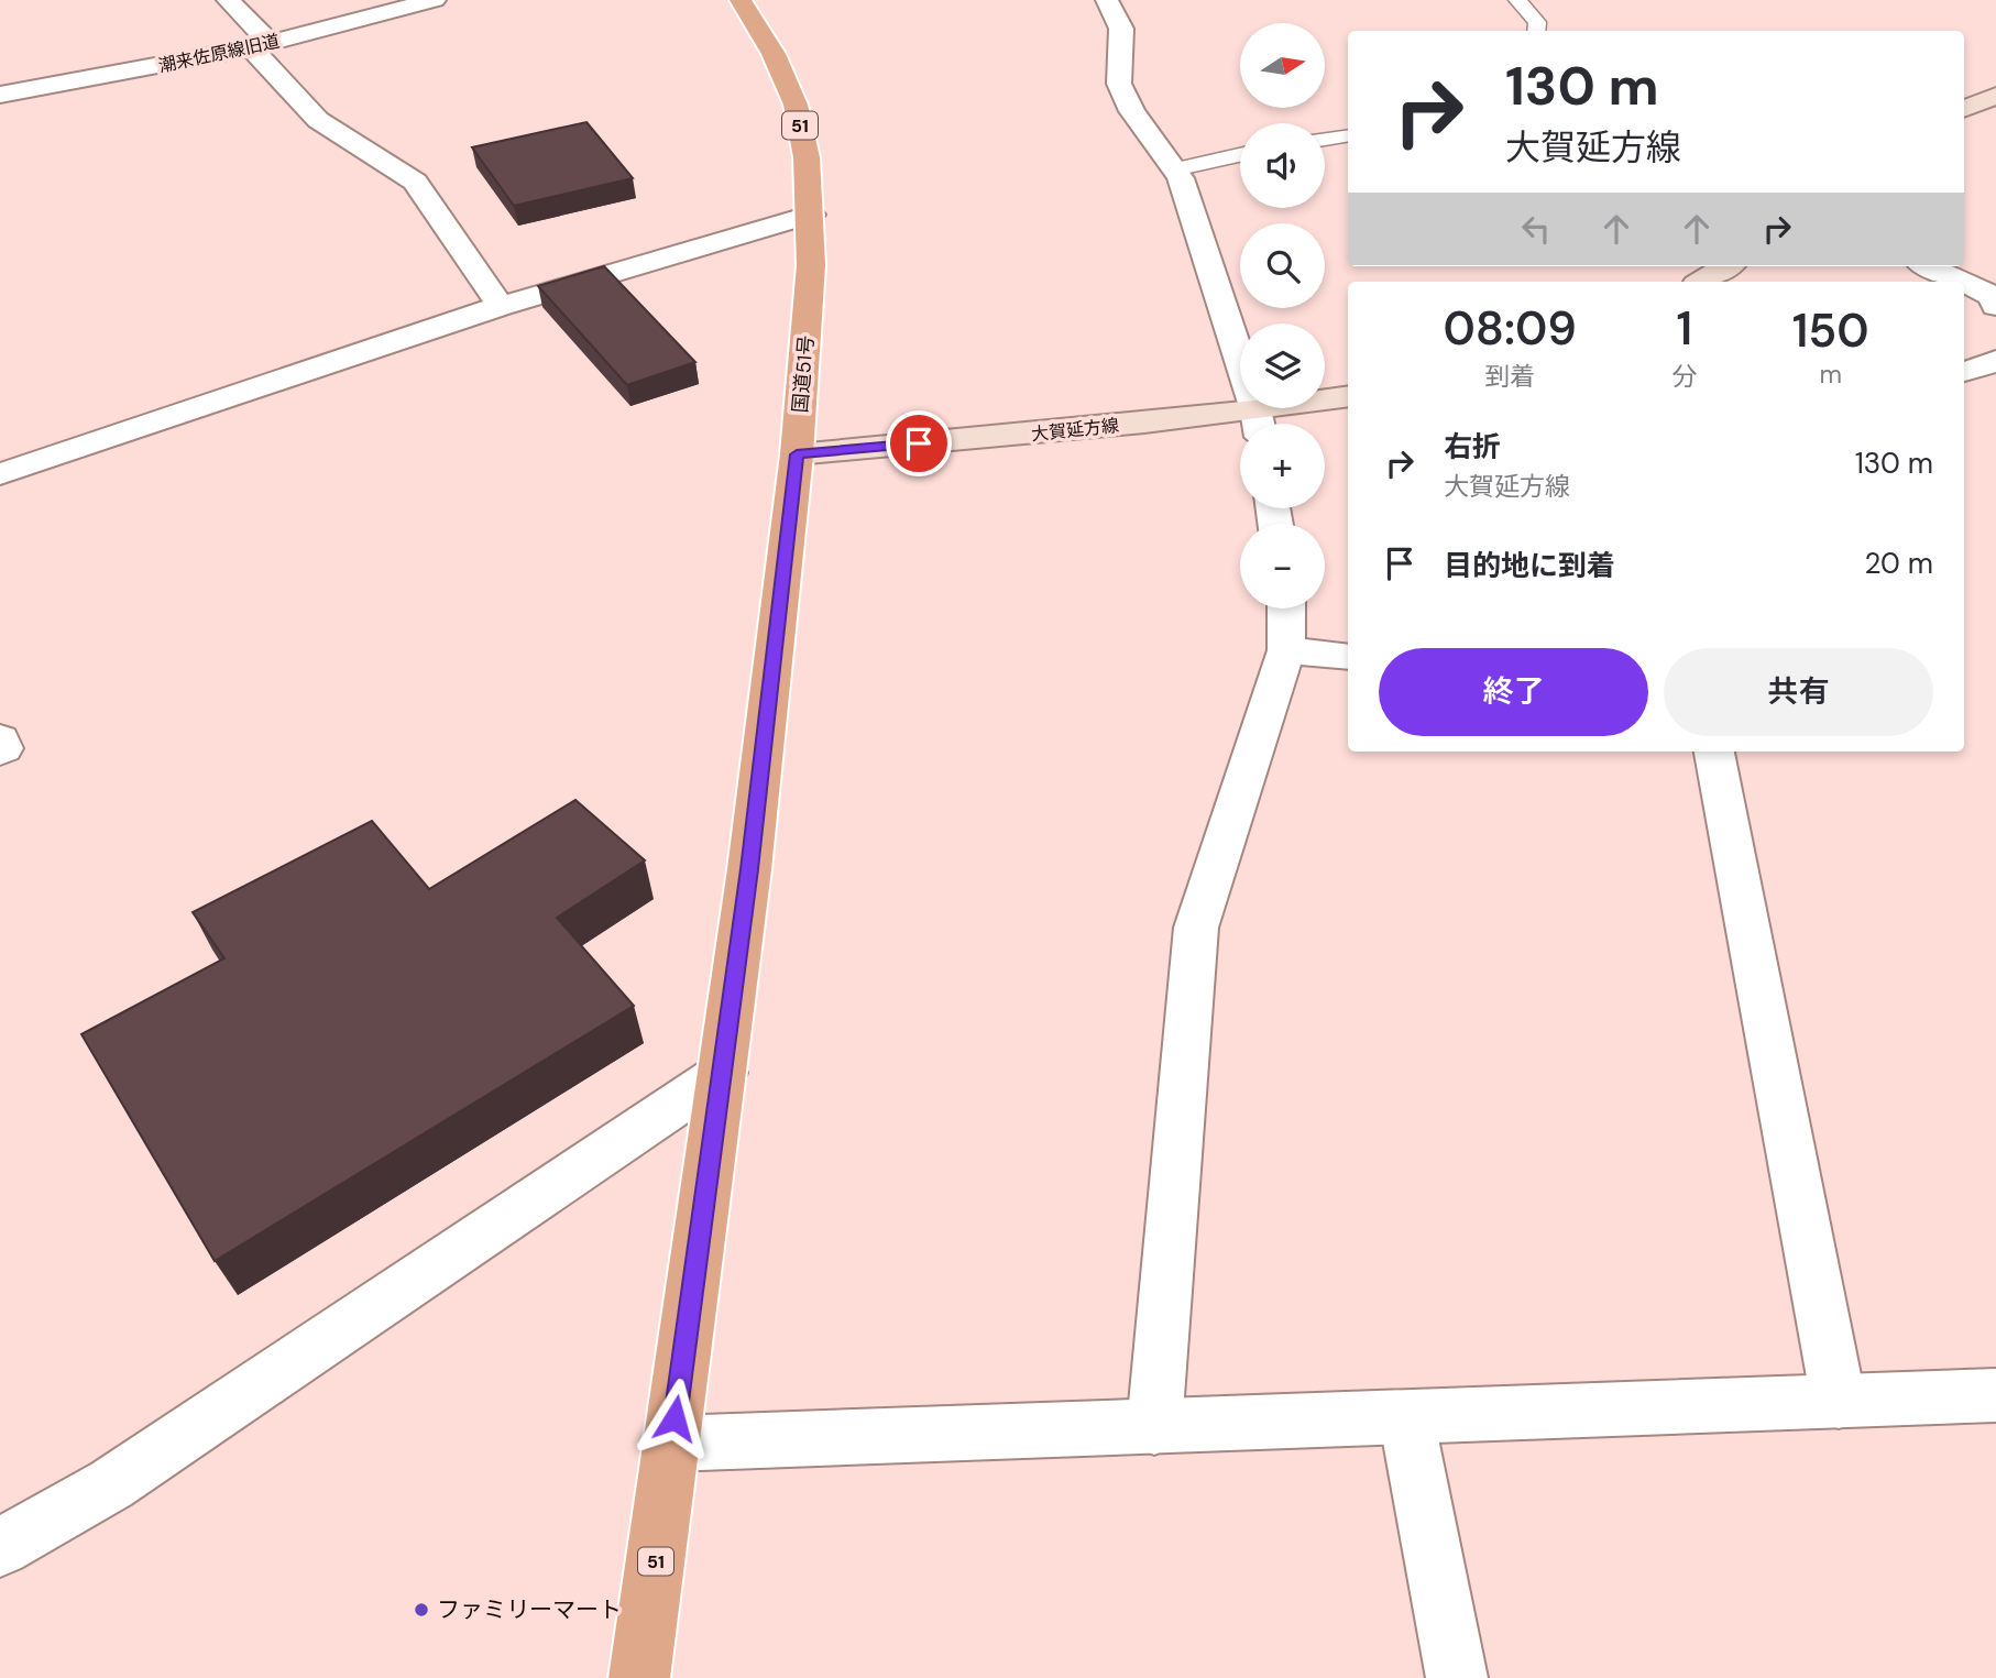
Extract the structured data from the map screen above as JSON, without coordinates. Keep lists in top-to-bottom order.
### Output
{
  "streets": {
    "highway": ["51", "国道51号"],
    "main road": ["大賀延方線"],
    "street": ["潮来佐原線旧道"]
  },
  "crossings": [
    ["国道51号", "大賀延方線"]
  ],
  "places": ["ファミリーマート"],
  "north": "right",
  "page": {
    "map_buttons": ["+", "−"],
    "turn": ["130 m", "大賀延方線"],
    "eta": [
      "08:09",
      "到着",
      "1",
      "分",
      "150",
      "m"
    ],
    "list": [
      {
        "name": "右折",
        "note": "大賀延方線",
        "value": "130 m"
      },
      {
        "name": "目的地に到着",
        "value": "20 m"
      }
    ],
    "buttons": ["終了", "共有"]
  }
}
